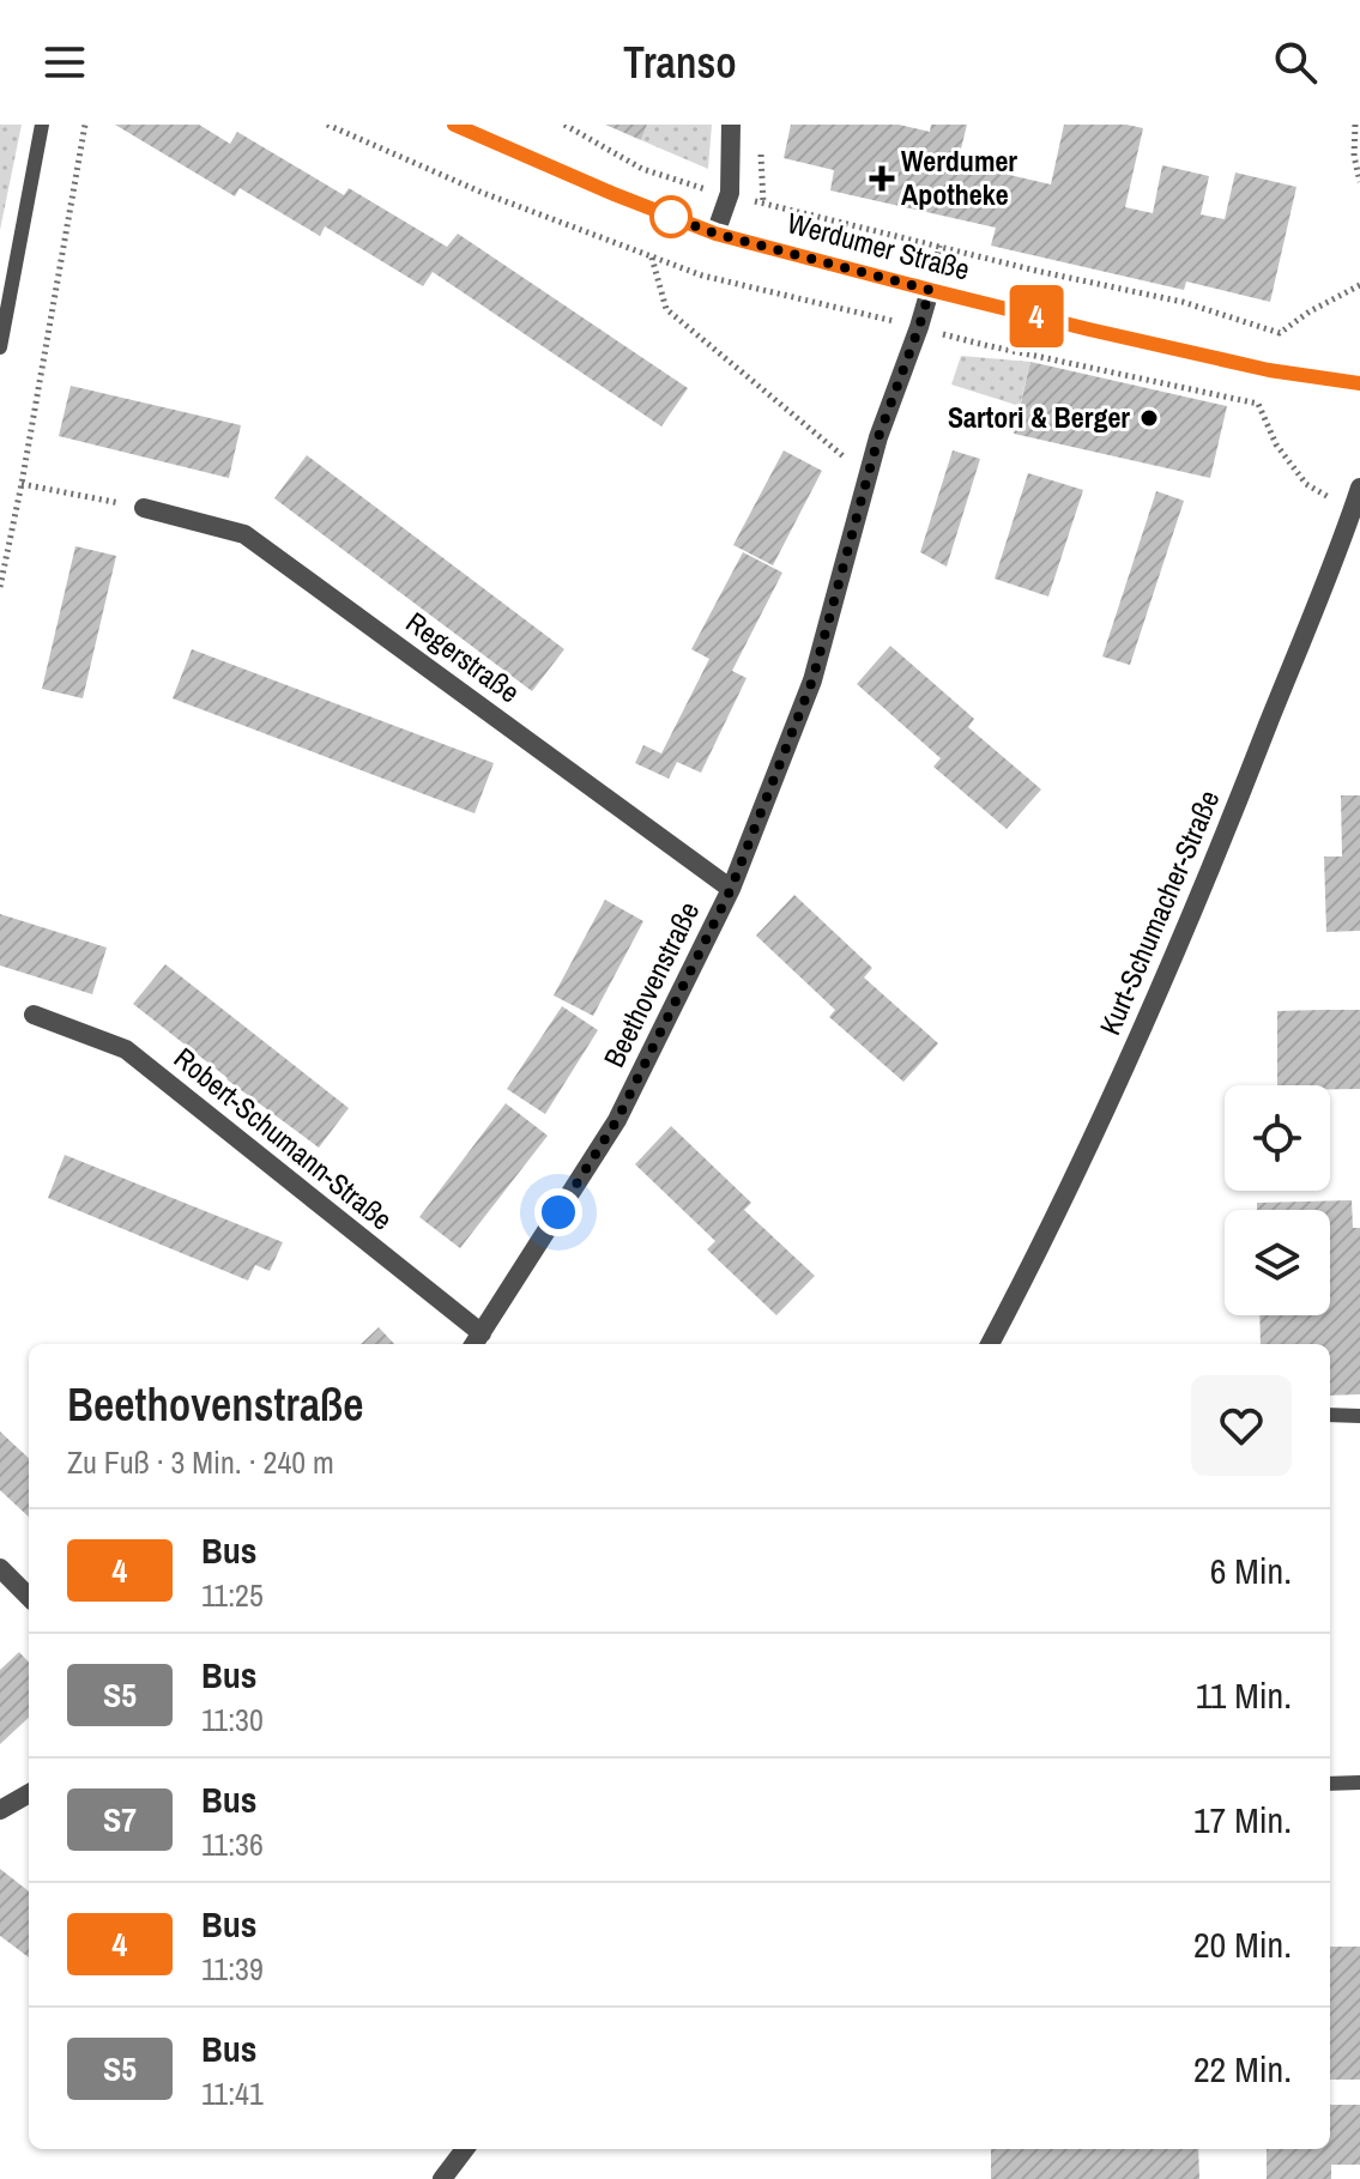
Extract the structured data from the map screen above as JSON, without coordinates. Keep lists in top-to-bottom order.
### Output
{
  "streets": {
    "street": [
      "Werdumer Straße",
      "Regerstraße",
      "Kurt-Schumacher-Straße",
      "Beethovenstraße",
      "Robert-Schumann-Straße"
    ]
  },
  "crossings": [
    ["Werdumer Straße", "Beethovenstraße"],
    ["Regerstraße", "Beethovenstraße"],
    ["Beethovenstraße", "Robert-Schumann-Straße"]
  ],
  "places": {
    "health": ["Werdumer Apotheke"],
    "other": ["Sartori & Berger"]
  },
  "lines": ["bus line 4"],
  "page": {
    "header": "Transo",
    "on_map": "4",
    "heading": ["Beethovenstraße", "Zu Fuß · 3 Min. · 240 m"],
    "list": [
      {
        "mark": "4",
        "name": "Bus",
        "note": "11:25",
        "value": "6 Min."
      },
      {
        "mark": "S5",
        "name": "Bus",
        "note": "11:30",
        "value": "11 Min."
      },
      {
        "mark": "S7",
        "name": "Bus",
        "note": "11:36",
        "value": "17 Min."
      },
      {
        "mark": "4",
        "name": "Bus",
        "note": "11:39",
        "value": "20 Min."
      },
      {
        "mark": "S5",
        "name": "Bus",
        "note": "11:41",
        "value": "22 Min."
      }
    ]
  }
}
